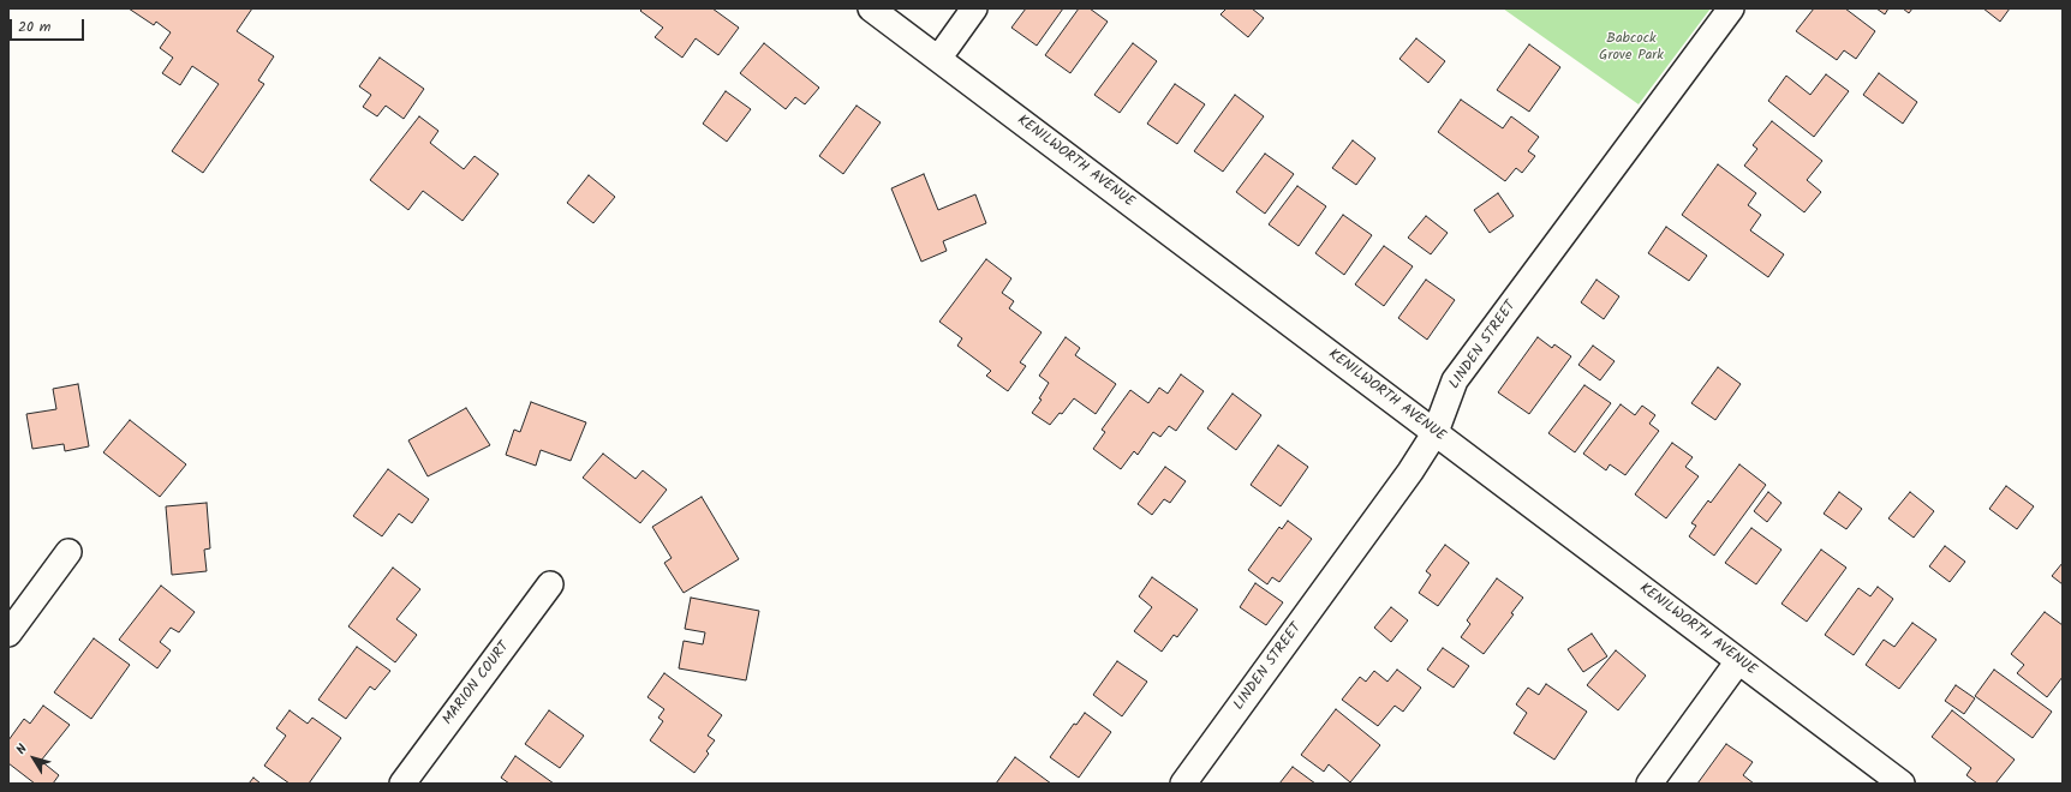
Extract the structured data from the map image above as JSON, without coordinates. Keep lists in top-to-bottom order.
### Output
{
  "streets": {
    "street": ["KENILWORTH AVENUE", "LINDEN STREET", "MARION COURT"]
  },
  "crossings": [
    ["KENILWORTH AVENUE", "LINDEN STREET"]
  ],
  "parks": ["Babcock Grove Park"],
  "scale_bar": "20 m",
  "north": "top left"
}
